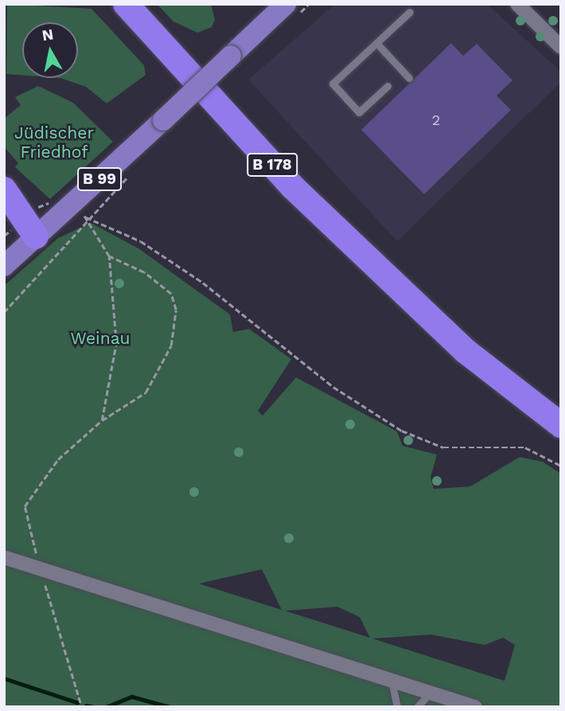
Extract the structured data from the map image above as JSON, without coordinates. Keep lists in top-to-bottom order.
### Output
{
  "streets": {
    "highway": ["B 178"],
    "main road": ["B 99"]
  },
  "parks": ["Jüdischer Friedhof", "Weinau"],
  "house_numbers": ["2"],
  "north": "top"
}
